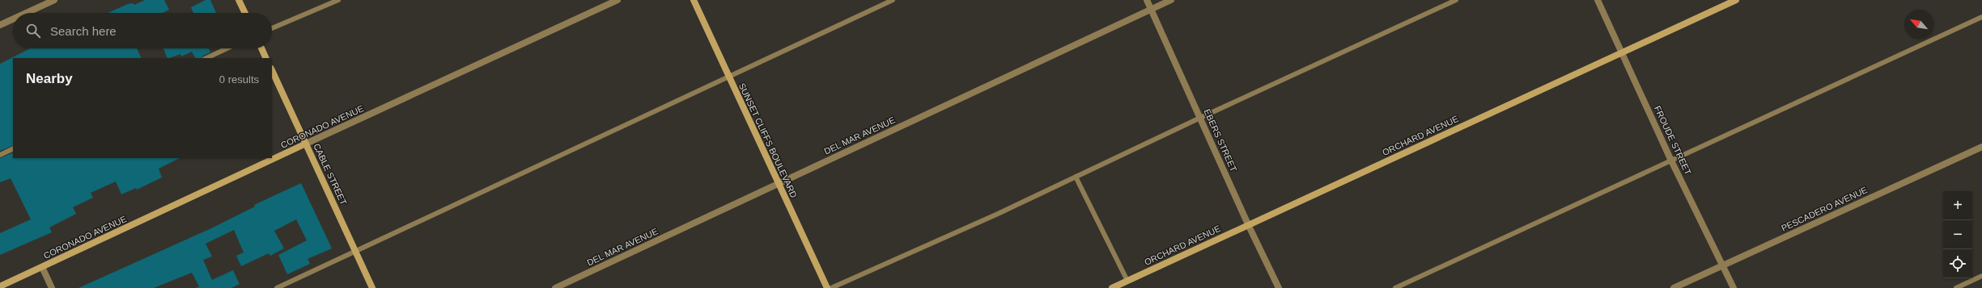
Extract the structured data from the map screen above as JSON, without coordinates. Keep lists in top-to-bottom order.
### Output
{
  "streets": {
    "street": [
      "CORONADO AVENUE",
      "DEL MAR AVENUE",
      "ORCHARD AVENUE",
      "SUNSET CLIFFS BOULEVARD",
      "EBERS STREET",
      "FROUDE STREET",
      "CABLE STREET",
      "PESCADERO AVENUE"
    ]
  },
  "crossings": [
    ["CORONADO AVENUE", "CABLE STREET"],
    ["DEL MAR AVENUE", "SUNSET CLIFFS BOULEVARD"],
    ["DEL MAR AVENUE", "EBERS STREET"],
    ["ORCHARD AVENUE", "EBERS STREET"],
    ["ORCHARD AVENUE", "FROUDE STREET"],
    ["FROUDE STREET", "PESCADERO AVENUE"]
  ],
  "north": "top left",
  "page": {
    "search": "Search here",
    "heading": ["Nearby", "0 results"],
    "map_buttons": ["+", "−"]
  }
}
